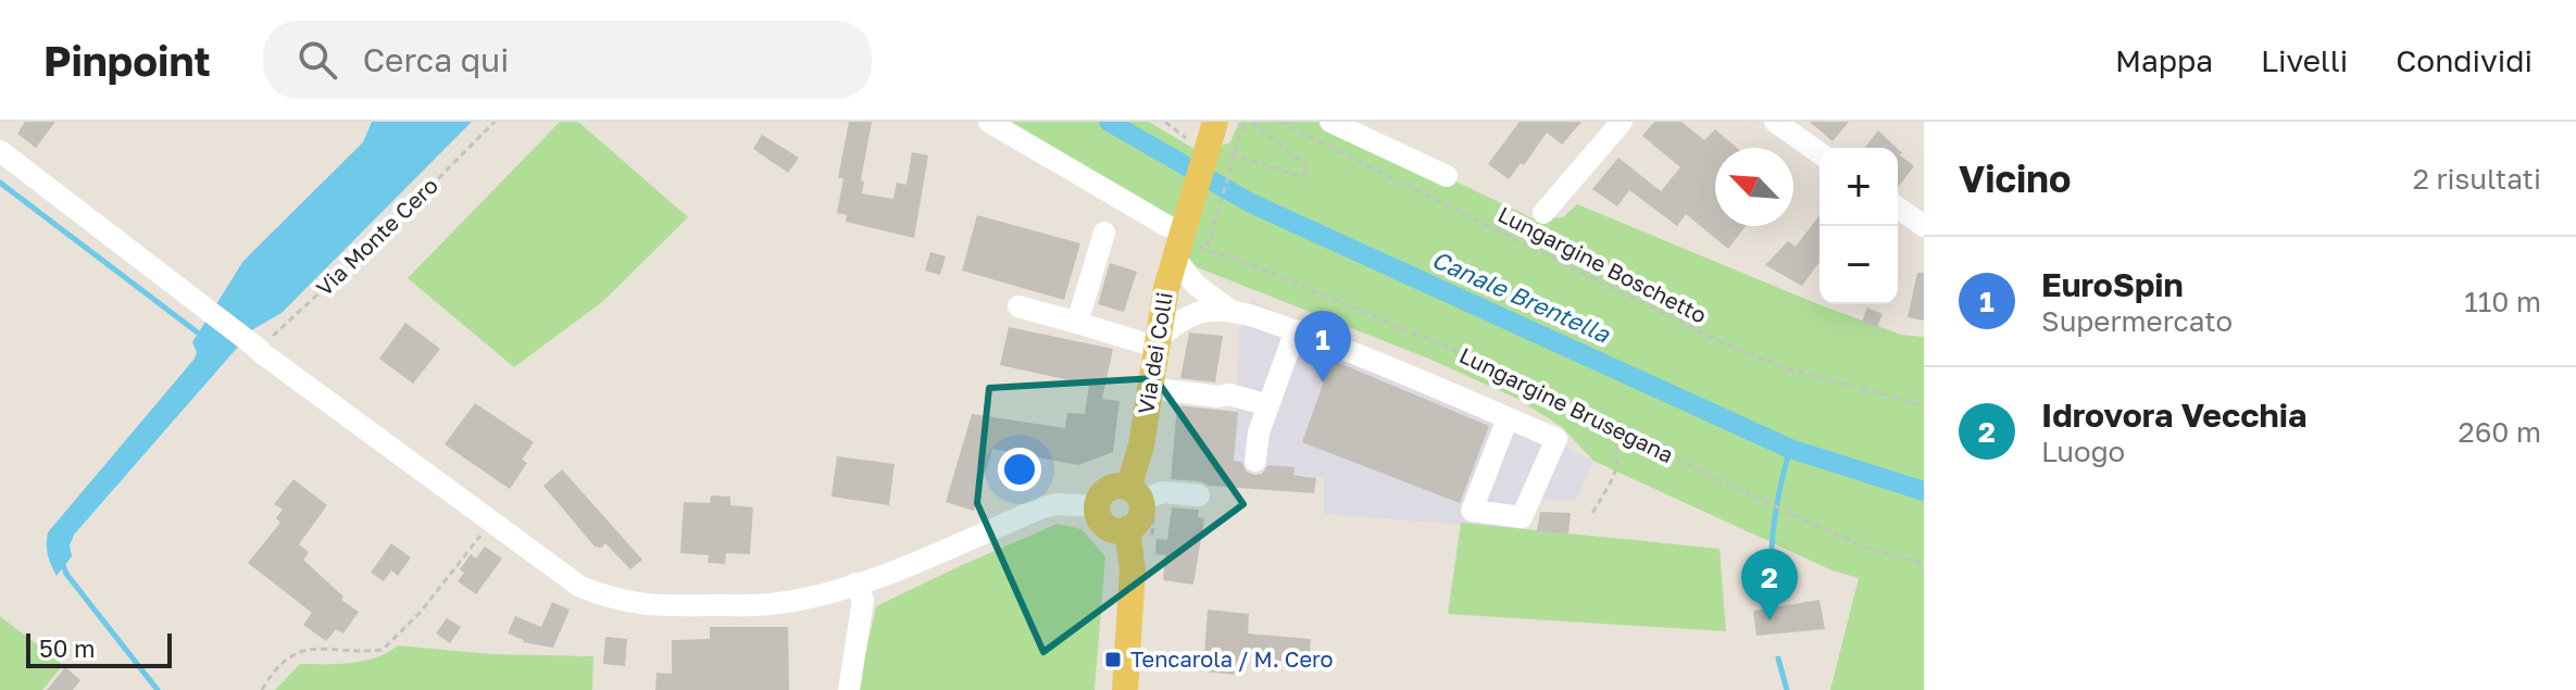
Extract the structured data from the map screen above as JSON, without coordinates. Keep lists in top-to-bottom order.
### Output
{
  "streets": {
    "main road": ["Via dei Colli"],
    "path": ["Via Monte Cero", "Lungargine Boschetto", "Lungargine Brusegana"]
  },
  "water": ["Canale Brentella"],
  "places": {
    "transit": ["Tencarola / M. Cero"]
  },
  "scale_bar": "50 m",
  "north": "top left",
  "page": {
    "header": "Pinpoint",
    "search": "Cerca qui",
    "nav": ["Mappa", "Livelli", "Condividi"],
    "heading": ["Vicino", "2 risultati"],
    "map_buttons": ["+", "−"],
    "list": [
      {
        "mark": "1",
        "name": "EuroSpin",
        "note": "Supermercato",
        "value": "110 m"
      },
      {
        "mark": "2",
        "name": "Idrovora Vecchia",
        "note": "Luogo",
        "value": "260 m"
      }
    ],
    "pins": ["1", "2"],
    "scale": "50 m"
  }
}
